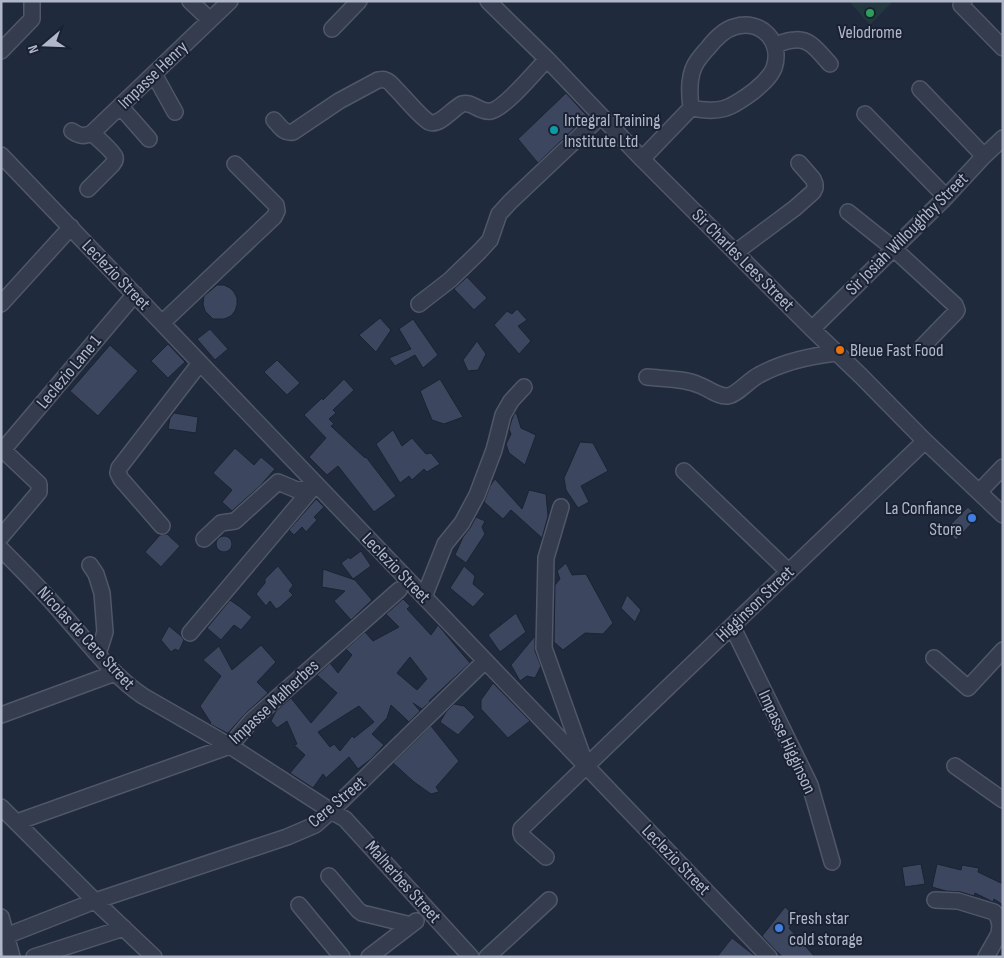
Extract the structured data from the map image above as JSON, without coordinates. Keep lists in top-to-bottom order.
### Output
{
  "streets": {
    "street": [
      "Impasse Henry",
      "Sir Josiah Willoughby Street",
      "Sir Charles Lees Street",
      "Leclezio Street",
      "Leclezio Lane 1",
      "Higginson Street",
      "Nicolas de Cere Street",
      "Impasse Malherbes",
      "Impasse Higginson",
      "Cere Street",
      "Malherbes Street"
    ]
  },
  "crossings": [
    ["Sir Josiah Willoughby Street", "Sir Charles Lees Street"],
    ["Sir Charles Lees Street", "Higginson Street"],
    ["Leclezio Street", "Leclezio Lane 1"],
    ["Leclezio Street", "Higginson Street"],
    ["Leclezio Street", "Cere Street"],
    ["Higginson Street", "Impasse Higginson"],
    ["Nicolas de Cere Street", "Impasse Malherbes"],
    ["Nicolas de Cere Street", "Cere Street"],
    ["Nicolas de Cere Street", "Malherbes Street"],
    ["Cere Street", "Malherbes Street"]
  ],
  "places": [
    "Velodrome",
    "Integral Training Institute Ltd",
    "Bleue Fast Food",
    "La Confiance Store",
    "Fresh star cold storage"
  ],
  "north": "left"
}
